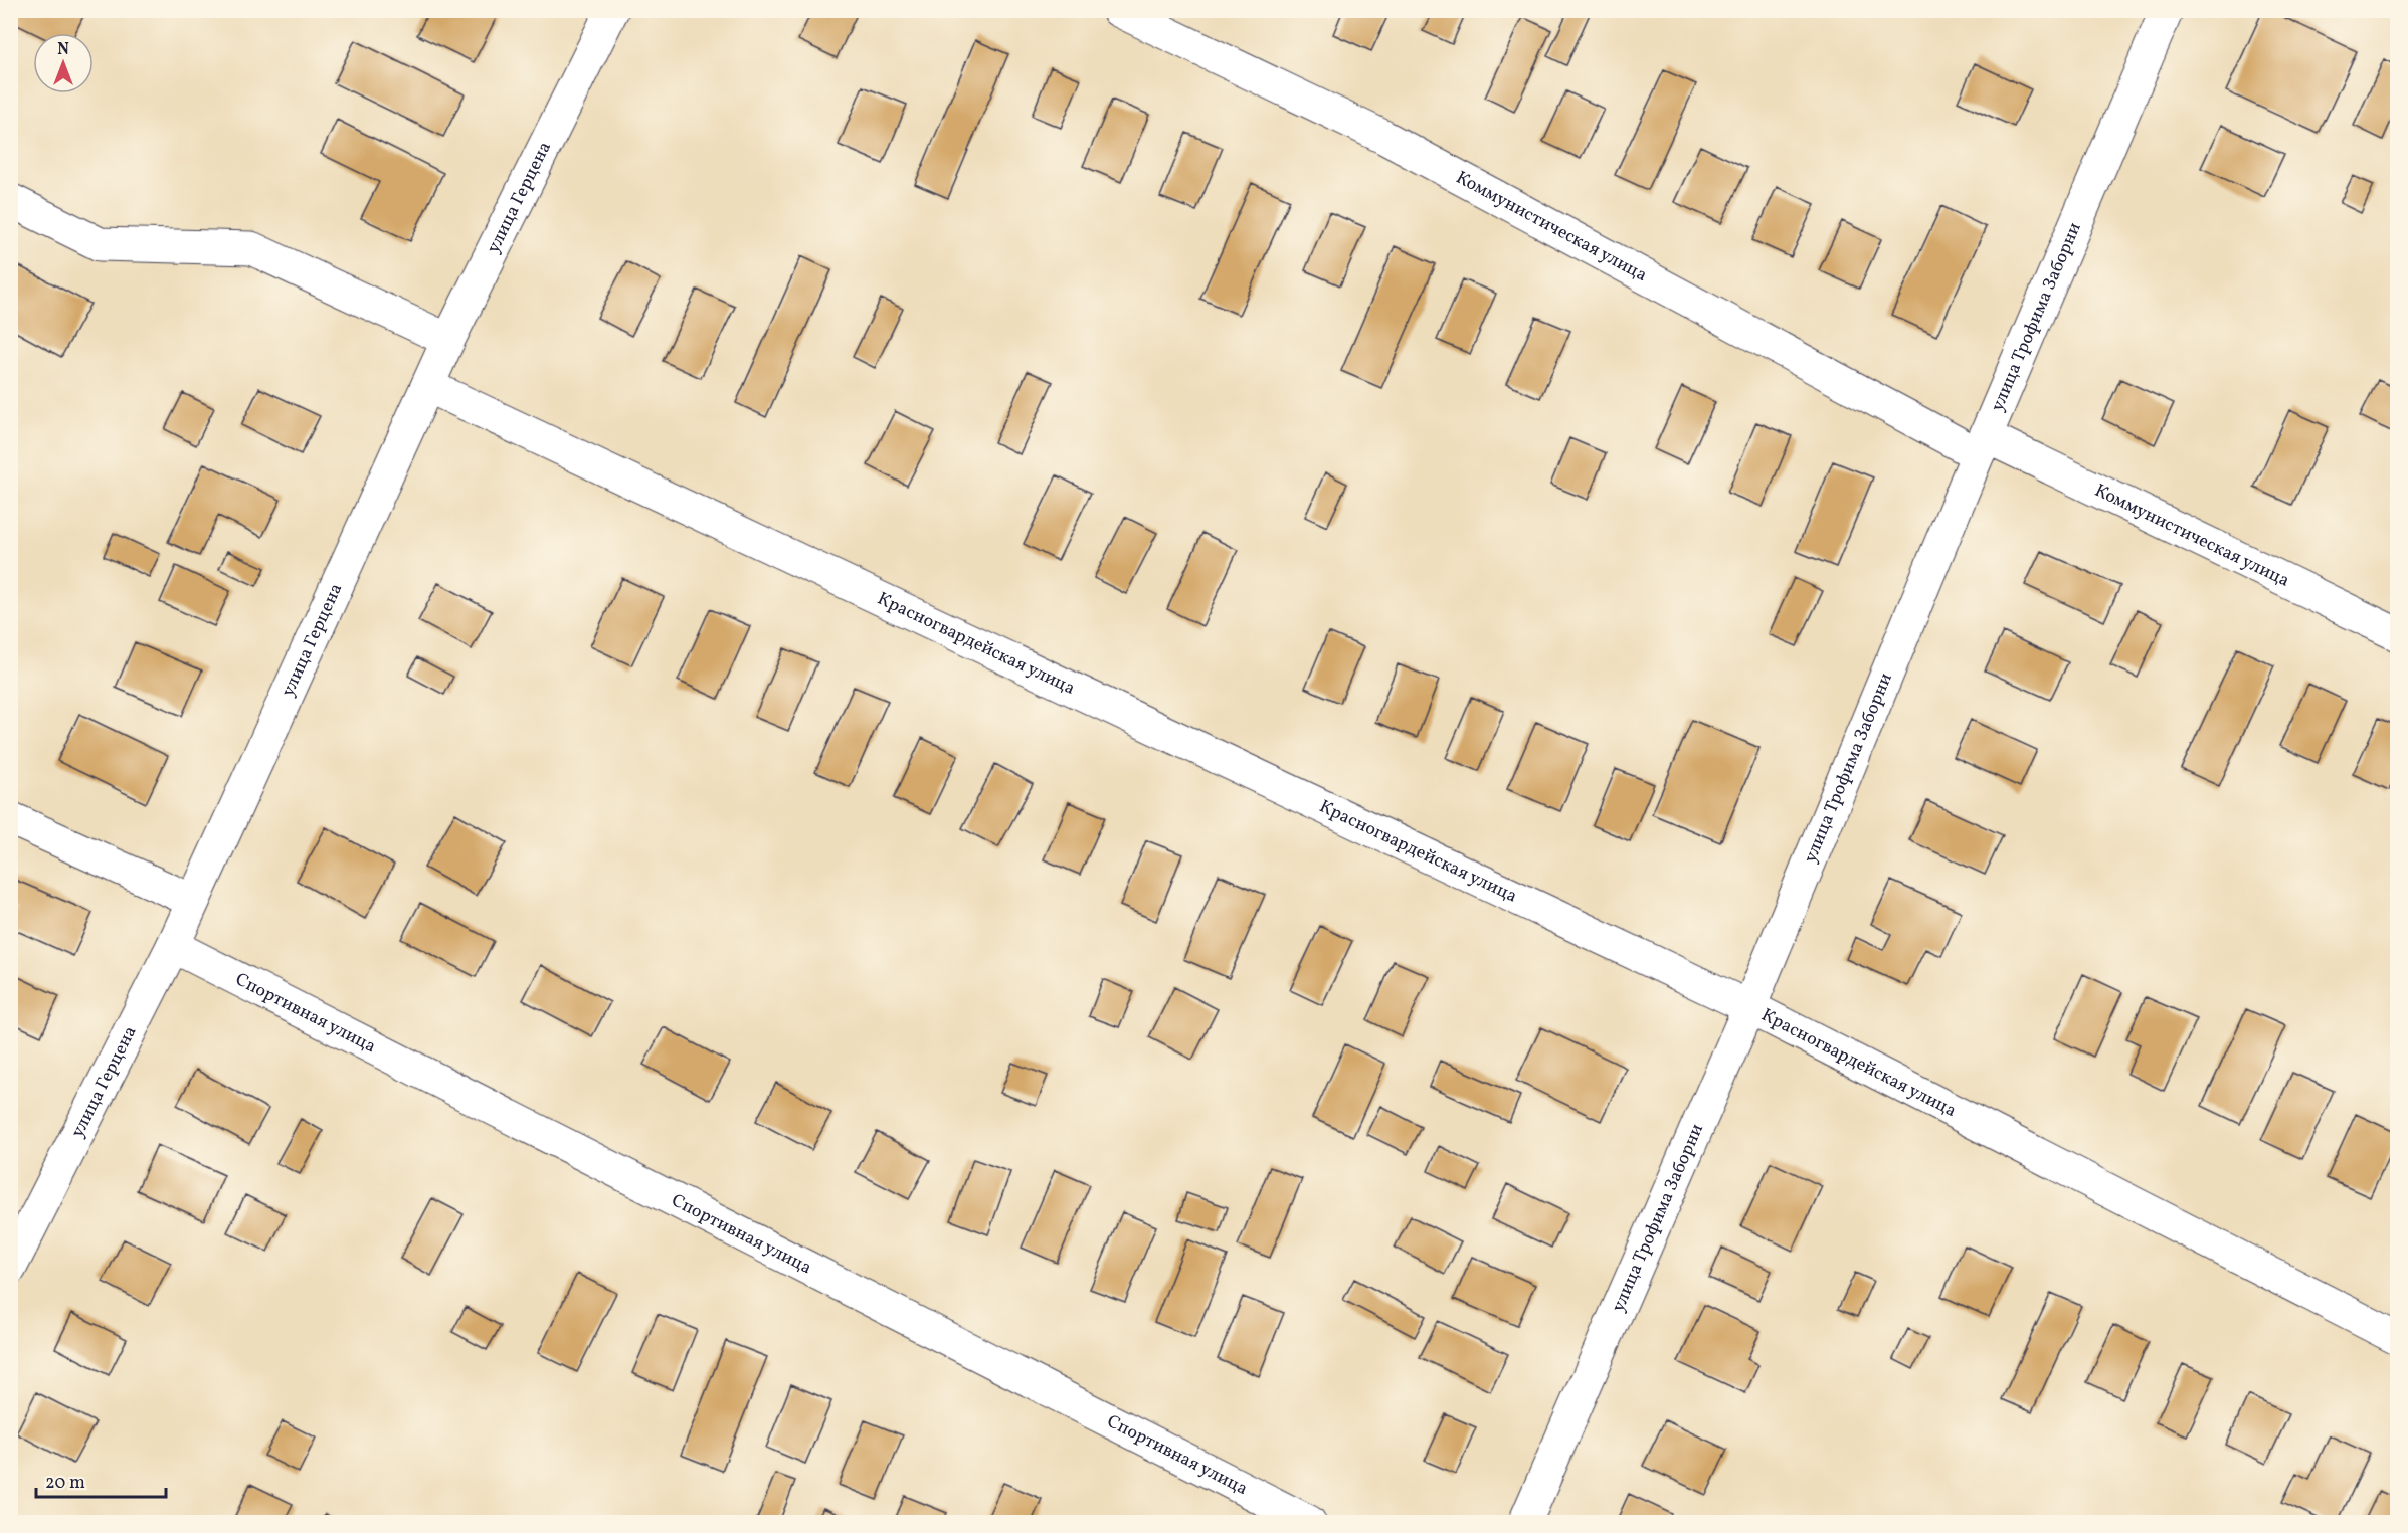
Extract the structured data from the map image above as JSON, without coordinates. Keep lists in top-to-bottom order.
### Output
{
  "streets": {
    "street": [
      "улица Герцена",
      "Коммунистическая улица",
      "улица Трофима Заборни",
      "Красногвардейская улица",
      "Спортивная улица"
    ]
  },
  "crossings": [
    ["улица Герцена", "Красногвардейская улица"],
    ["улица Герцена", "Спортивная улица"],
    ["Коммунистическая улица", "улица Трофима Заборни"],
    ["улица Трофима Заборни", "Красногвардейская улица"]
  ],
  "scale_bar": "20 m",
  "north": "top"
}
